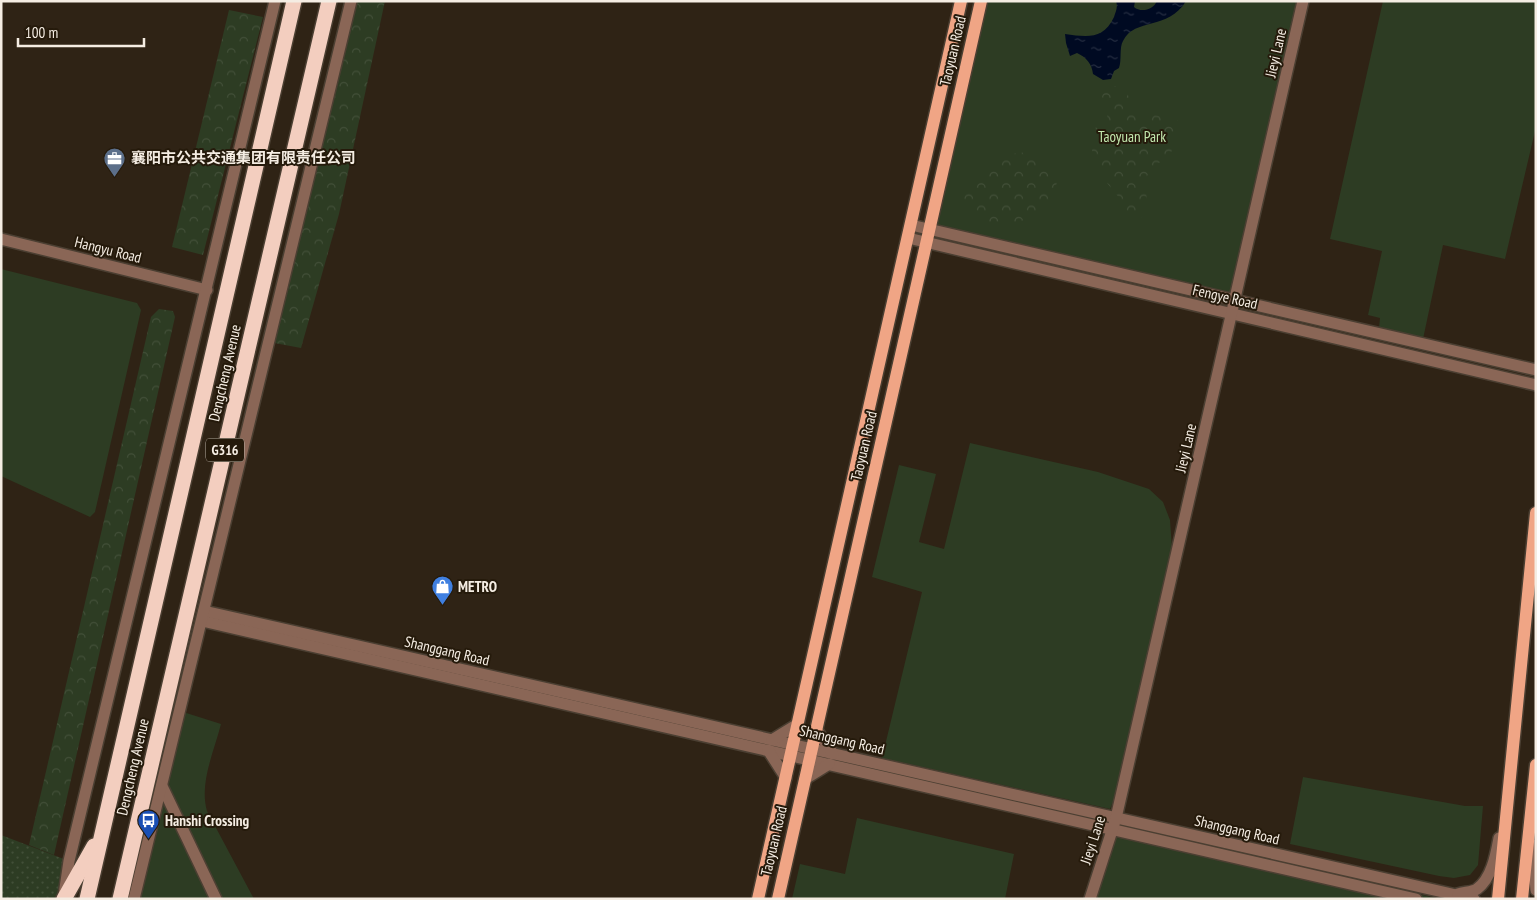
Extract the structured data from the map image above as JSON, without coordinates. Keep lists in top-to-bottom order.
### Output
{
  "streets": {
    "highway": ["Dengcheng Avenue", "G316"],
    "main road": ["Taoyuan Road"],
    "street": [
      "Jieyi Lane",
      "Hangyu Road",
      "Fengye Road",
      "Shanggang Road"
    ]
  },
  "crossings": [
    ["Taoyuan Road", "Fengye Road"],
    ["Taoyuan Road", "Shanggang Road"],
    ["Jieyi Lane", "Fengye Road"],
    ["Jieyi Lane", "Shanggang Road"]
  ],
  "parks": ["Taoyuan Park"],
  "places": {
    "office": ["襄阳市公共交通集团有限责任公司"],
    "shop": ["METRO"],
    "bus stop": ["Hanshi Crossing"]
  },
  "scale_bar": "100 m"
}
